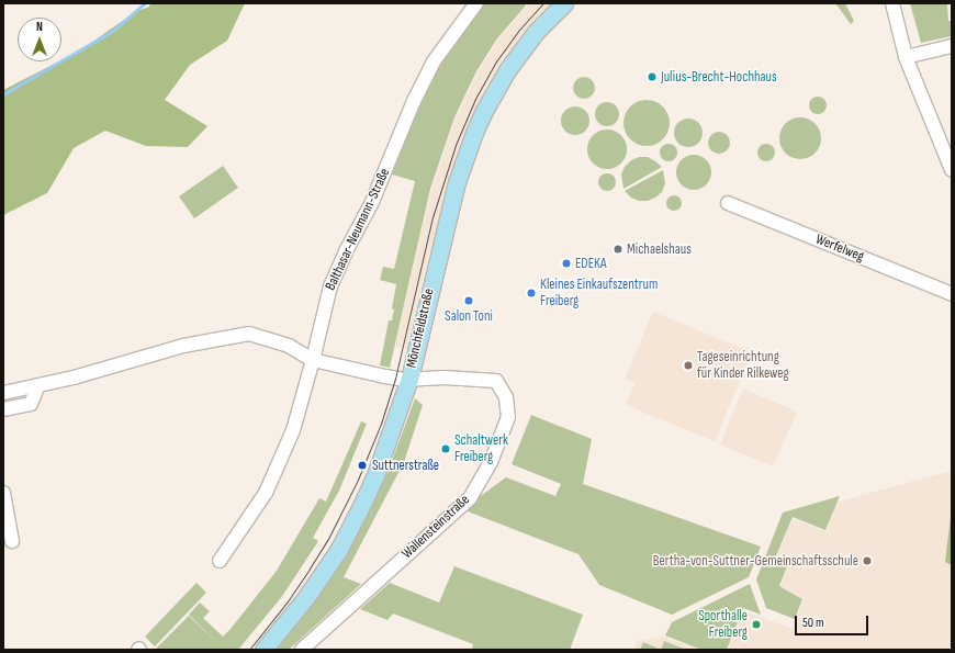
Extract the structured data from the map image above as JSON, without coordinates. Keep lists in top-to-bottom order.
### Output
{
  "streets": {
    "main road": ["Mönchfeldstraße"],
    "street": ["Balthasar-Neumann-Straße", "Werfelweg", "Wallensteinstraße"]
  },
  "crossings": [
    ["Mönchfeldstraße", "Wallensteinstraße"]
  ],
  "places": [
    "Julius-Brecht-Hochhaus",
    "Michaelshaus",
    "EDEKA",
    "Kleines Einkaufszentrum Freiberg",
    "Salon Toni",
    "Tageseinrichtung für Kinder Rilkeweg",
    "Schaltwerk Freiberg",
    "Suttnerstraße",
    "Bertha-von-Suttner-Gemeinschaftsschule",
    "Sporthalle Freiberg"
  ],
  "scale_bar": "50 m",
  "north": "top"
}
